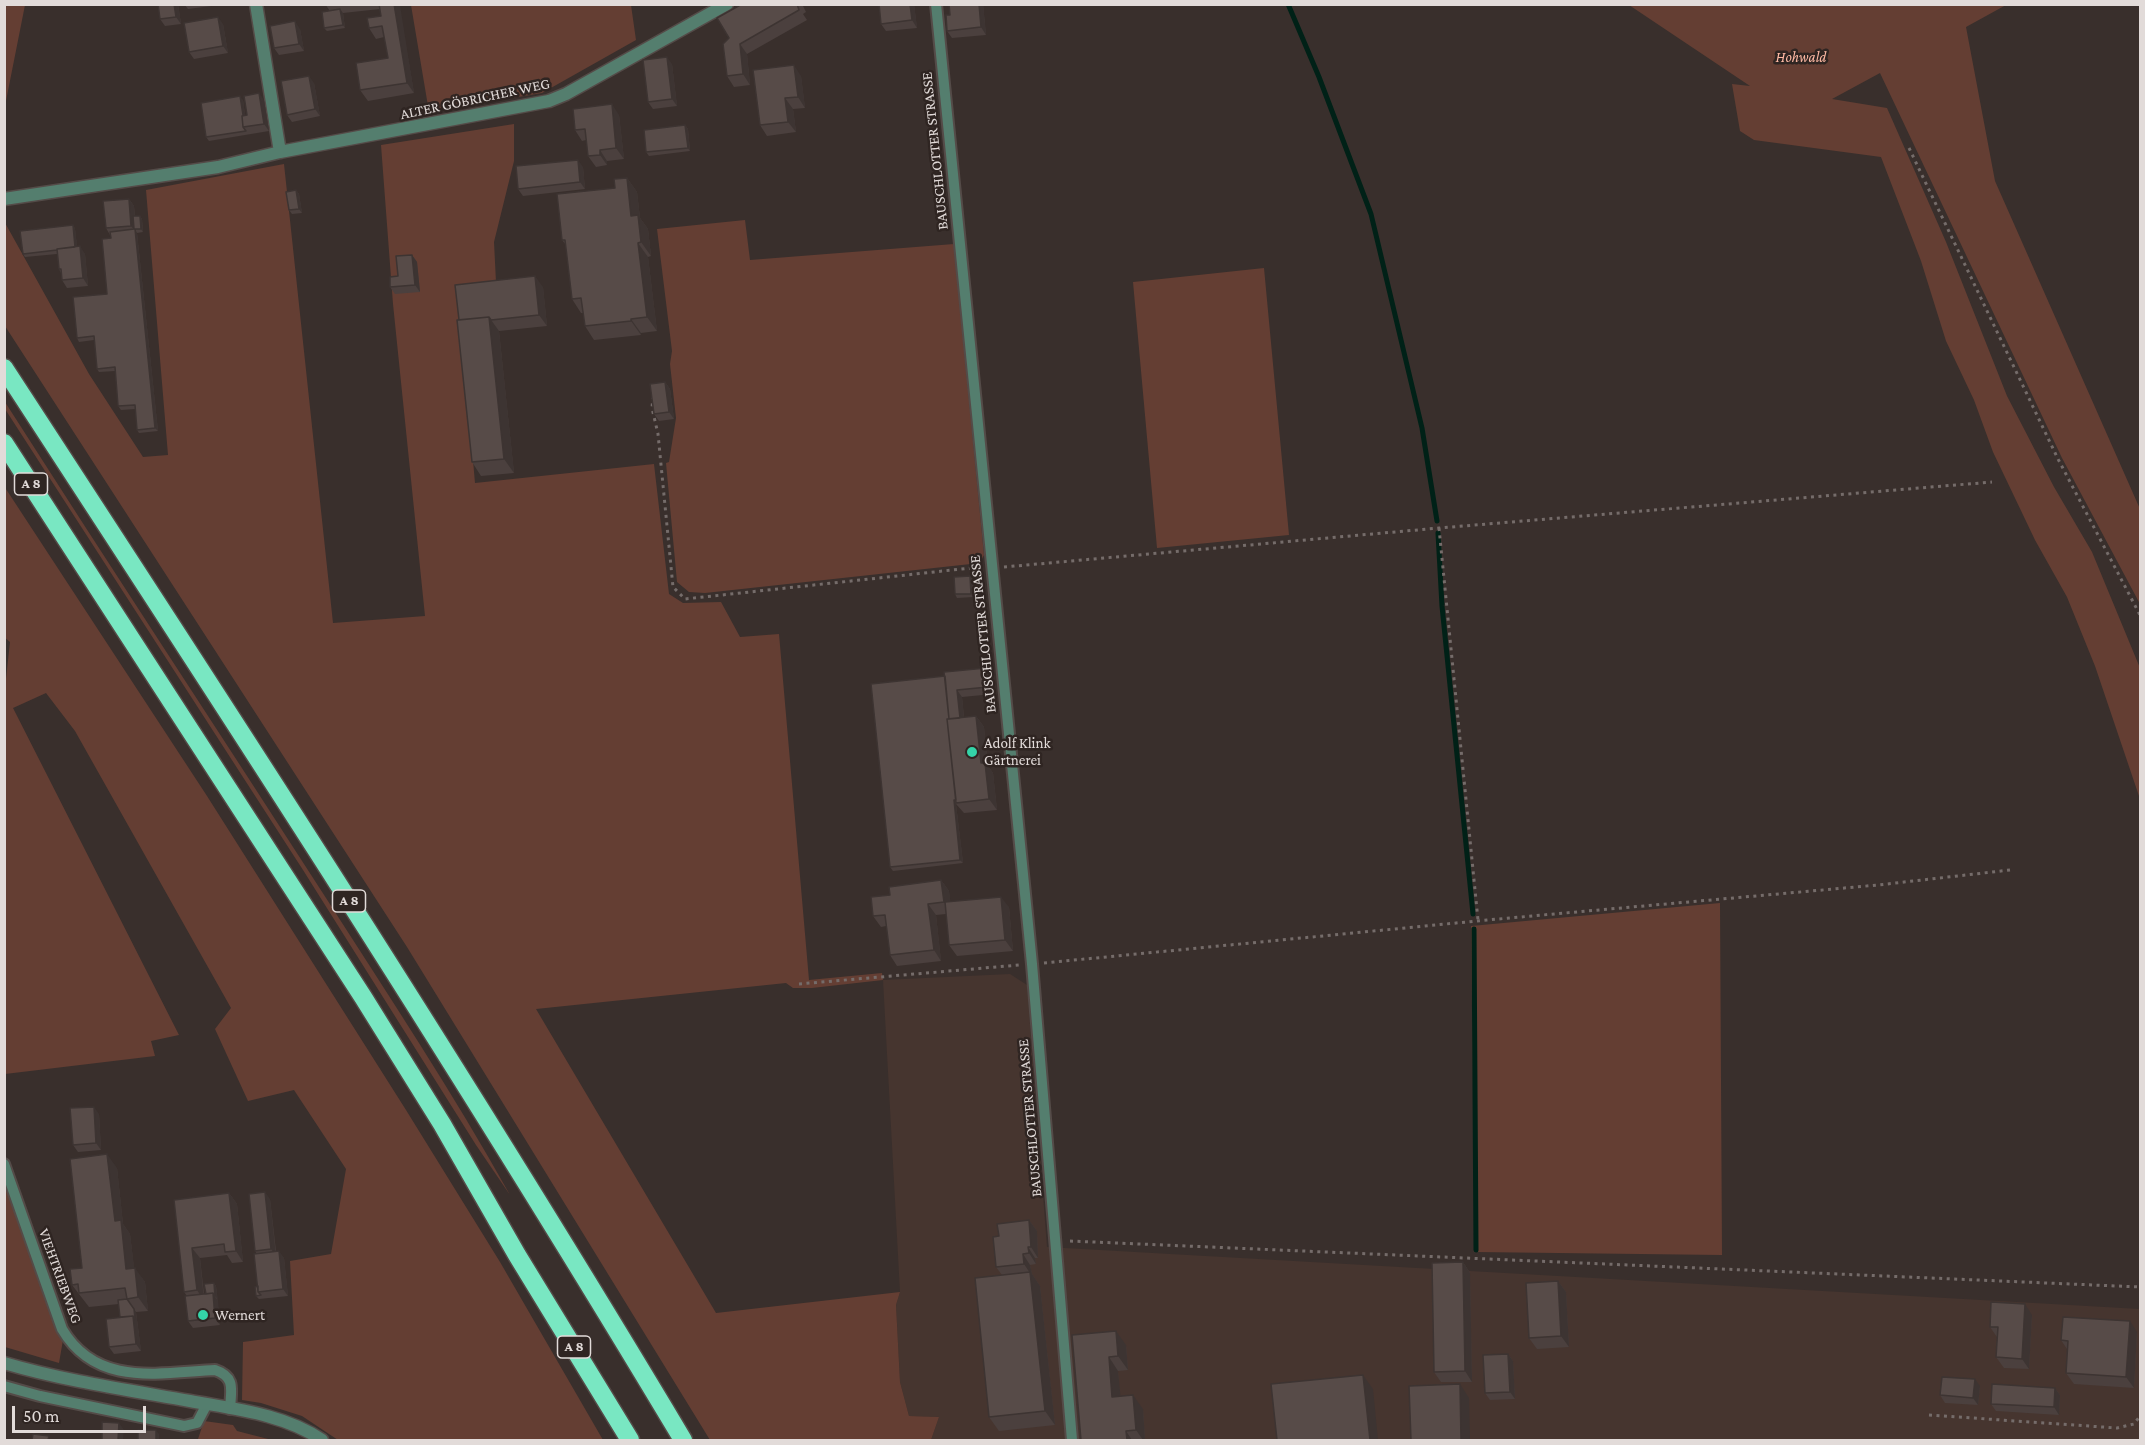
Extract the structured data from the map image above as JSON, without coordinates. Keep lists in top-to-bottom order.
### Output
{
  "streets": {
    "highway": ["A 8"],
    "street": ["ALTER GÖBRICHER WEG"],
    "lane": ["BAUSCHLOTTER STRASSE", "VIEHTRIEBWEG"]
  },
  "parks": ["Hohwald"],
  "places": ["Adolf Klink Gärtnerei", "Wernert"],
  "scale_bar": "50 m"
}
